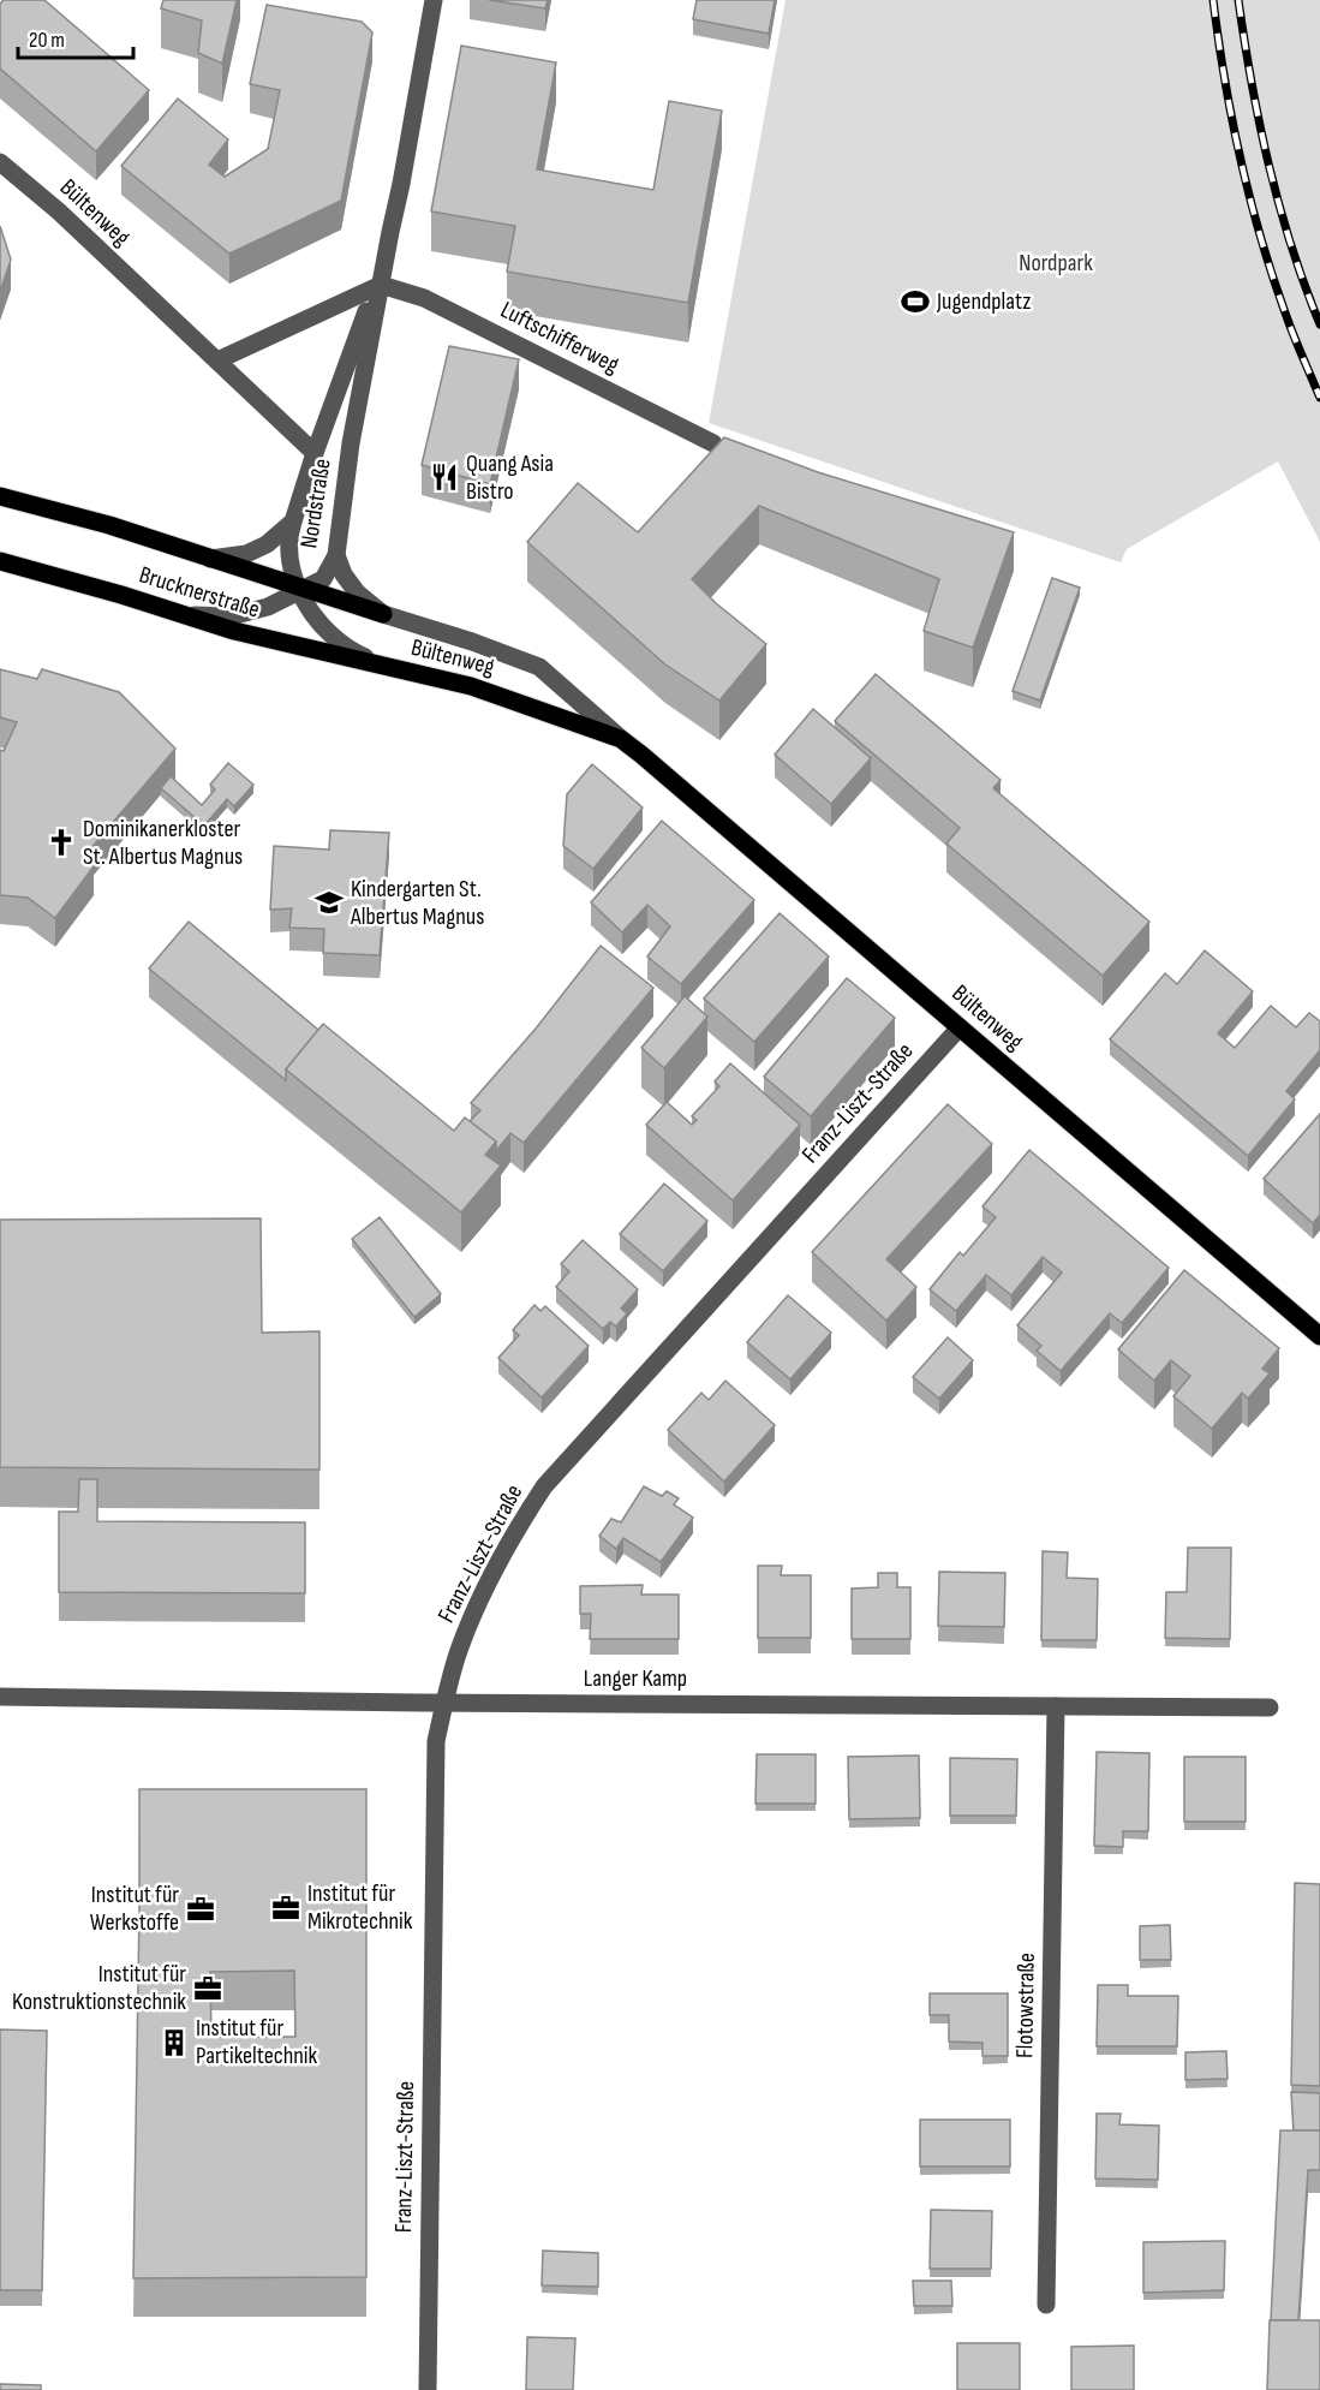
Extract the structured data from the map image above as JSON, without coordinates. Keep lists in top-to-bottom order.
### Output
{
  "streets": {
    "main road": ["Bültenweg", "Brucknerstraße"],
    "street": [
      "Luftschifferweg",
      "Nordstraße",
      "Franz-Liszt-Straße",
      "Langer Kamp",
      "Flotowstraße"
    ]
  },
  "crossings": [
    ["Bültenweg", "Nordstraße"],
    ["Bültenweg", "Brucknerstraße"],
    ["Bültenweg", "Franz-Liszt-Straße"],
    ["Luftschifferweg", "Nordstraße"],
    ["Nordstraße", "Brucknerstraße"],
    ["Franz-Liszt-Straße", "Langer Kamp"],
    ["Langer Kamp", "Flotowstraße"]
  ],
  "parks": ["Nordpark"],
  "places": {
    "sports": ["Jugendplatz"],
    "restaurant": ["Quang Asia Bistro"],
    "church": ["Dominikanerkloster St. Albertus Magnus"],
    "school or university": ["Kindergarten St. Albertus Magnus"],
    "office": ["Institut für Mikrotechnik", "Institut für Werkstoffe", "Institut für Konstruktionstechnik"],
    "building": ["Institut für Partikeltechnik"]
  },
  "scale_bar": "20 m"
}
